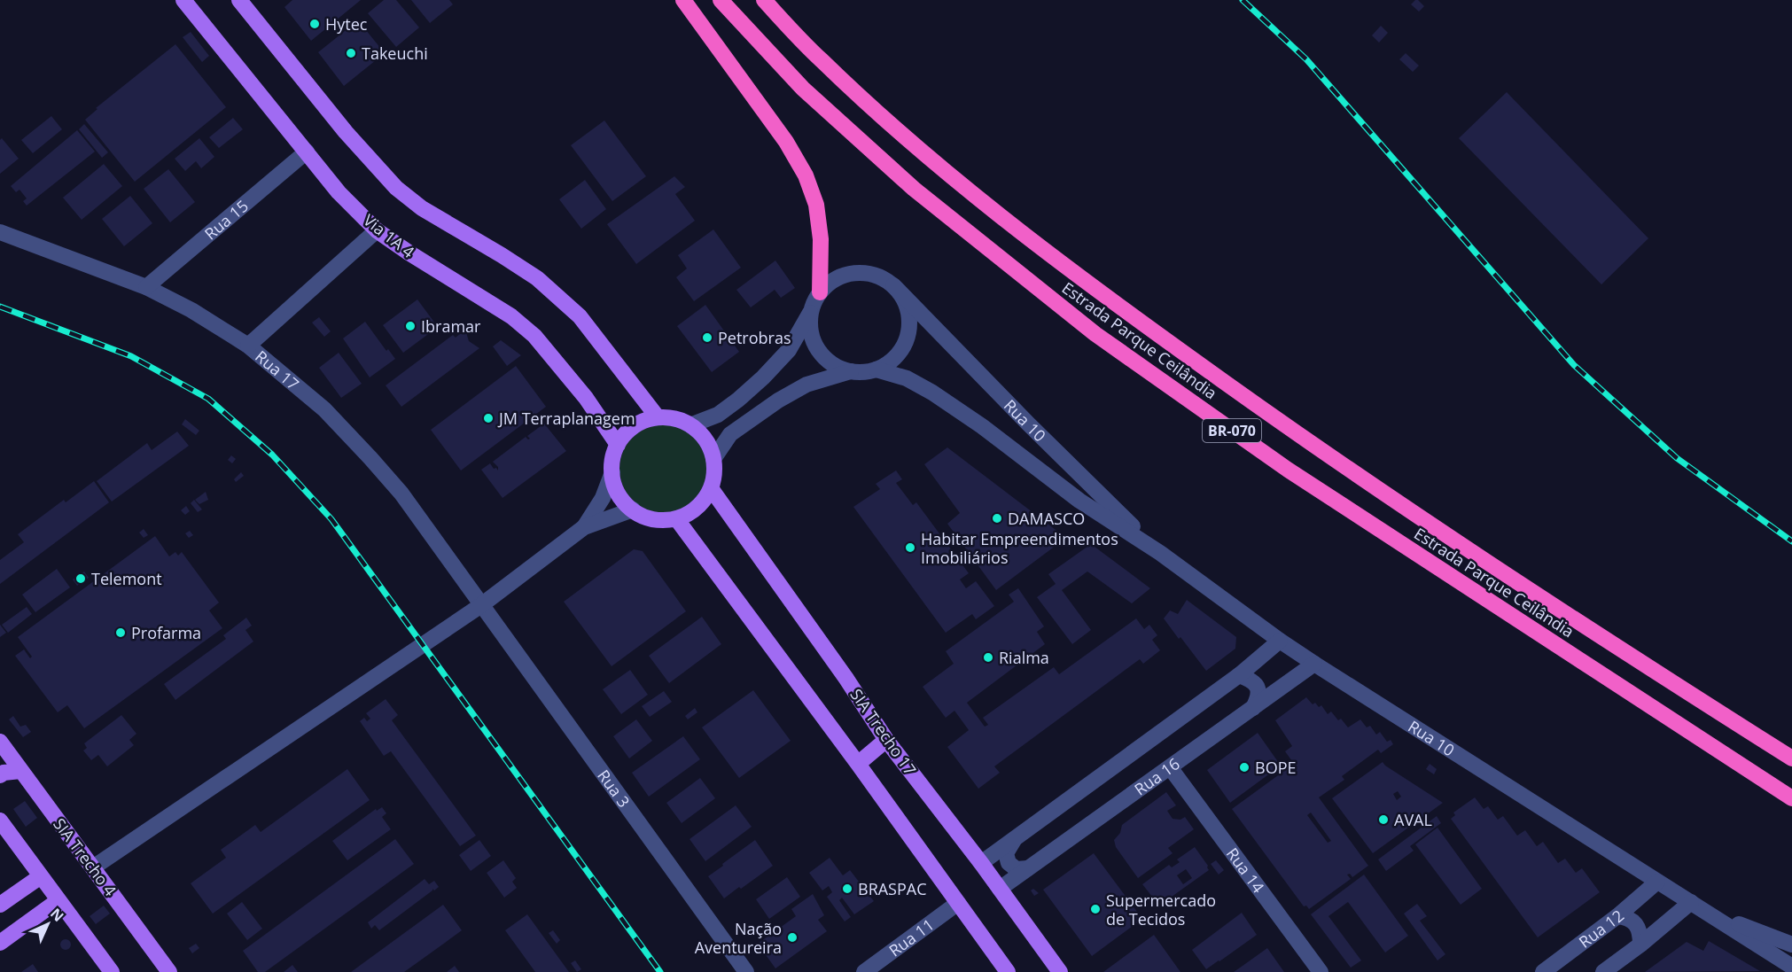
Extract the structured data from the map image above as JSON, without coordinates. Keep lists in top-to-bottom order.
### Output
{
  "streets": {
    "highway": ["Estrada Parque Ceilândia", "BR-070"],
    "main road": ["Via 1A 4", "SIA Trecho 17", "SIA Trecho 4"],
    "street": [
      "Rua 15",
      "Rua 17",
      "Rua 10",
      "Rua 16",
      "Rua 3",
      "Rua 14",
      "Rua 12",
      "Rua 11"
    ]
  },
  "crossings": [
    ["Rua 15", "Via 1A 4"],
    ["Rua 15", "Rua 17"],
    ["Via 1A 4", "SIA Trecho 17"],
    ["Rua 17", "Rua 3"],
    ["Rua 10", "Rua 16"],
    ["Rua 10", "Rua 12"],
    ["SIA Trecho 17", "Rua 16"],
    ["Rua 16", "Rua 14"]
  ],
  "places": [
    "Hytec",
    "Takeuchi",
    "Ibramar",
    "Petrobras",
    "JM Terraplanagem",
    "DAMASCO",
    "Habitar Empreendimentos Imobiliários",
    "Telemont",
    "Profarma",
    "Rialma",
    "BOPE",
    "AVAL",
    "BRASPAC",
    "Supermercado de Tecidos",
    "Nação Aventureira"
  ],
  "north": "top right"
}
